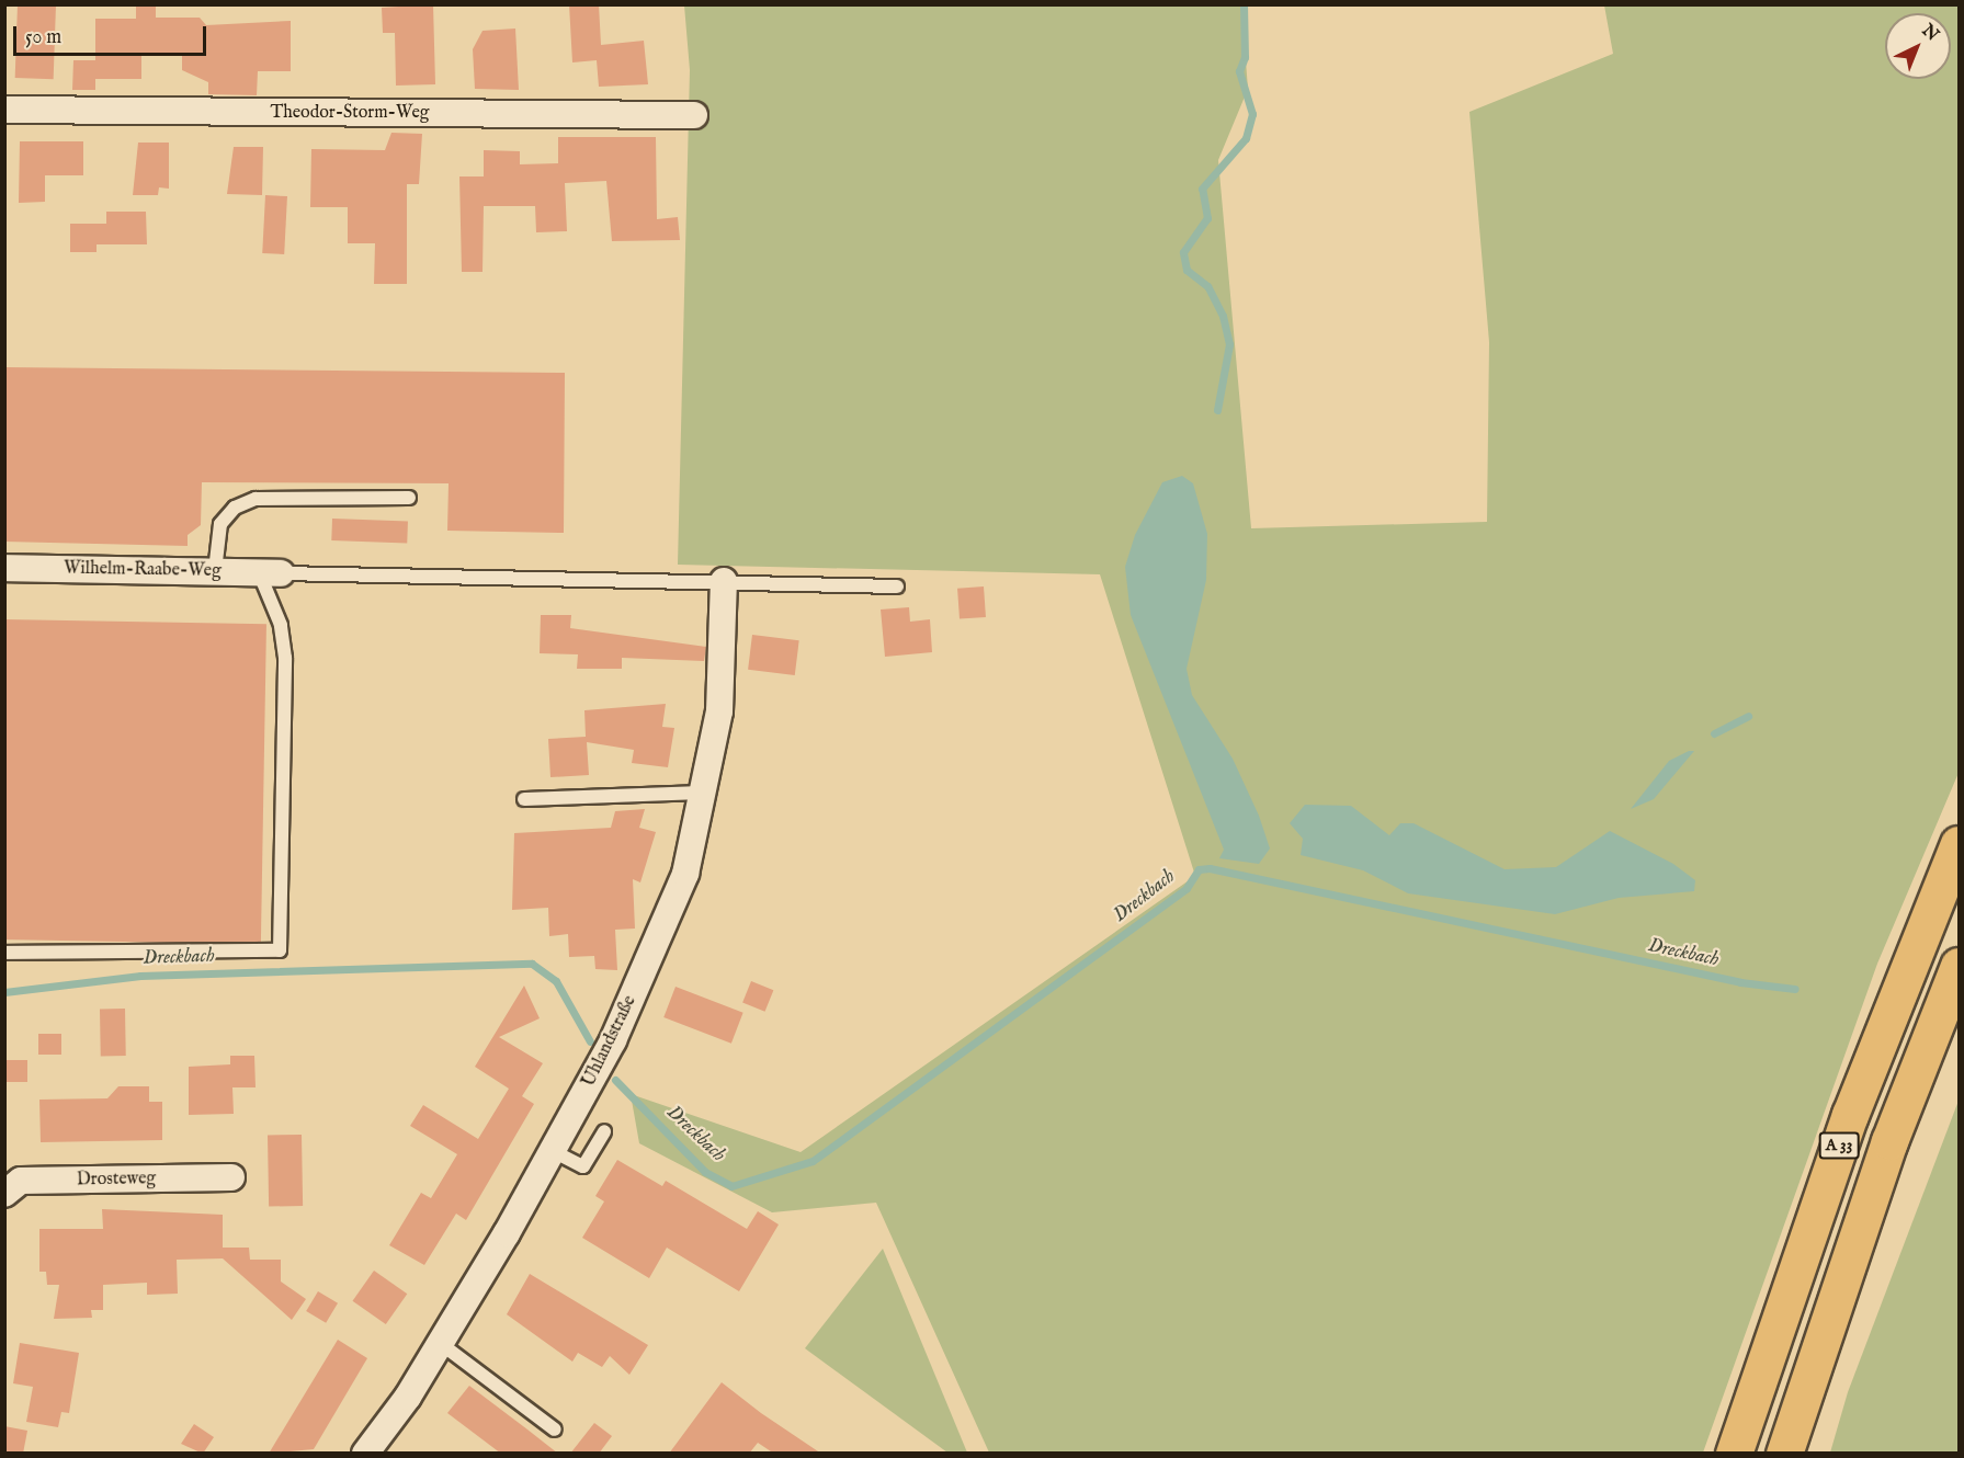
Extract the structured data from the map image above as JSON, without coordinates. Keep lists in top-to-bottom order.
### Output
{
  "streets": {
    "highway": ["A 33"],
    "street": [
      "Theodor-Storm-Weg",
      "Wilhelm-Raabe-Weg",
      "Uhlandstraße",
      "Drosteweg"
    ]
  },
  "water": ["Dreckbach"],
  "scale_bar": "50 m",
  "north": "top right"
}
